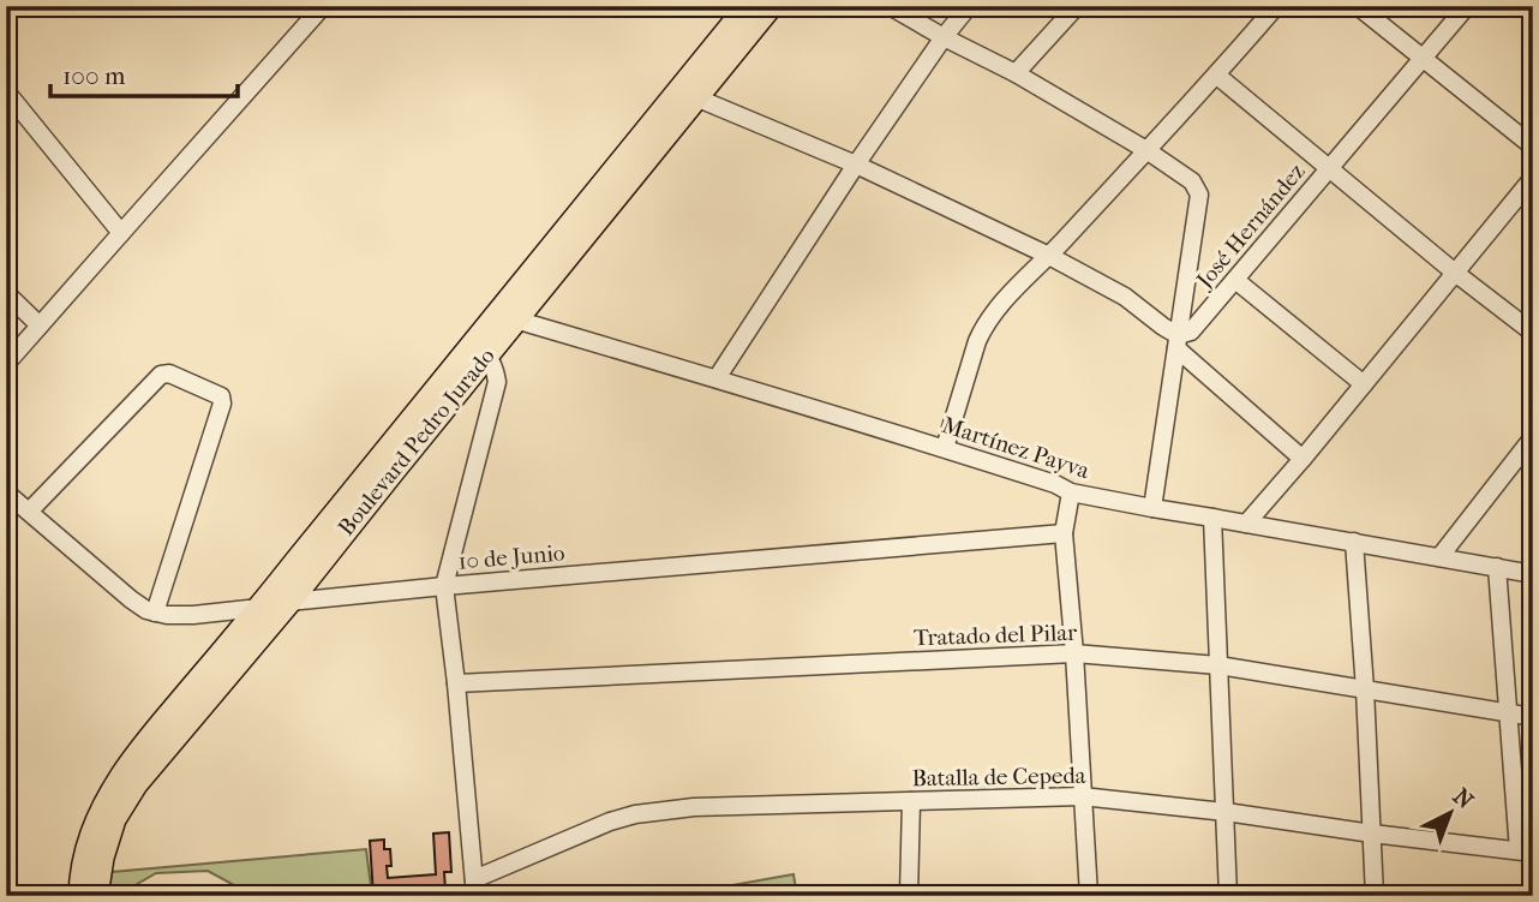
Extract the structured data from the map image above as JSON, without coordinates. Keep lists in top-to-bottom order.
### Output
{
  "streets": {
    "main road": ["Boulevard Pedro Jurado"],
    "street": [
      "José Hernández",
      "Martínez Payva",
      "10 de Junio",
      "Tratado del Pilar",
      "Batalla de Cepeda"
    ]
  },
  "crossings": [
    ["Boulevard Pedro Jurado", "Martínez Payva"],
    ["Boulevard Pedro Jurado", "10 de Junio"]
  ],
  "scale_bar": "100 m",
  "north": "top right"
}
